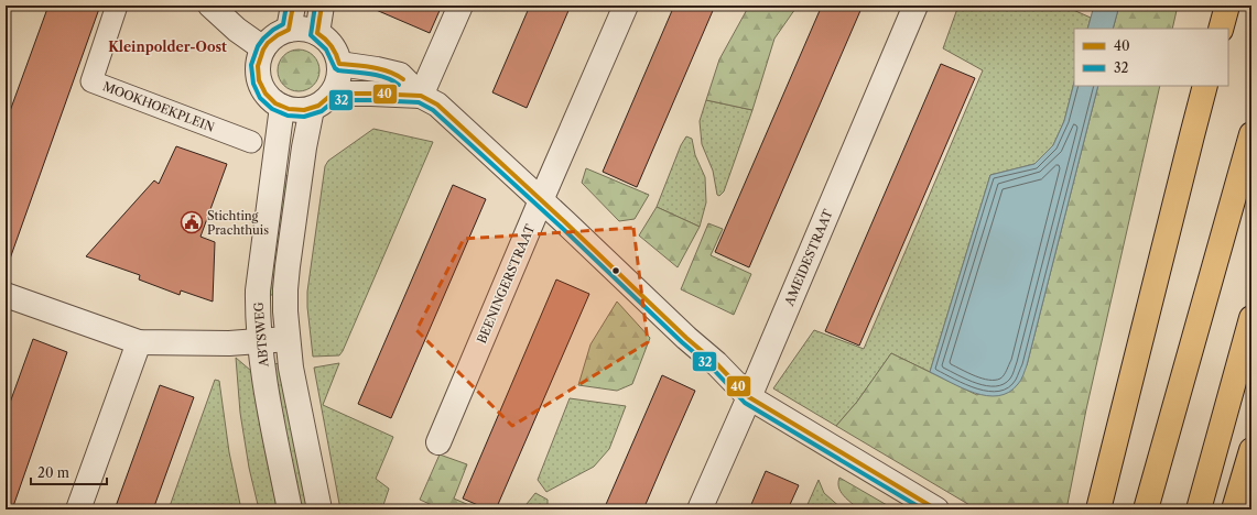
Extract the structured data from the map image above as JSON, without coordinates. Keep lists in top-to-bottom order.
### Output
{
  "streets": {
    "street": [
      "MOOKHOEKPLEIN",
      "AMEIDESTRAAT",
      "BEENINGERSTRAAT",
      "ABTSWEG"
    ]
  },
  "districts": ["Kleinpolder-Oost"],
  "places": {
    "public building": ["Stichting Prachthuis"]
  },
  "lines": ["transit line 40", "transit line 32"],
  "legend": ["40", "32"],
  "scale_bar": "20 m"
}
